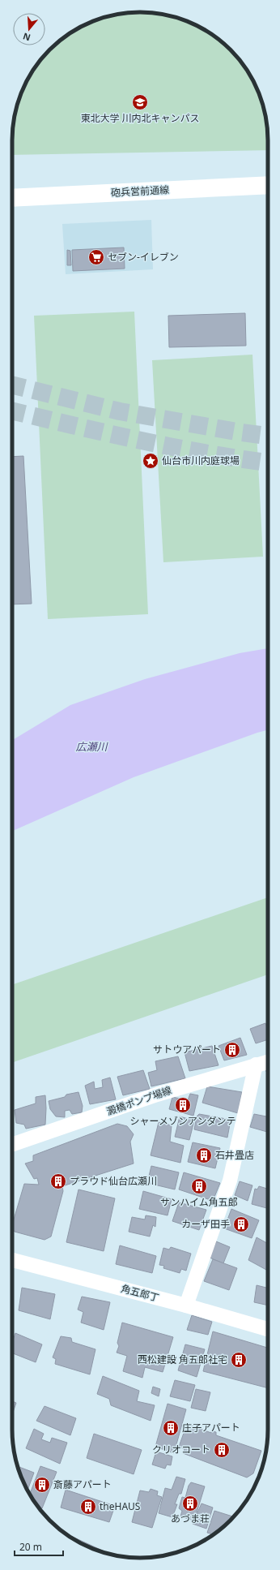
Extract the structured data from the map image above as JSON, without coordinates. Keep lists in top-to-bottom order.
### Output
{
  "streets": {
    "street": ["砲兵営前通線", "澱橋ポンプ場線", "角五郎丁"]
  },
  "water": ["広瀬川"],
  "places": {
    "school or university": ["東北大学 川内北キャンパス"],
    "supermarket": ["セブン-イレブン"],
    "place": ["仙台市川内庭球場"],
    "building": [
      "サトウアパート",
      "シャーメゾンアンダンテ",
      "石井畳店",
      "プラウド仙台広瀬川",
      "サンハイム角五郎",
      "カーザ田手",
      "西松建設 角五郎社宅",
      "庄子アパート",
      "クリオコート",
      "斎藤アパート",
      "あづま荘",
      "theHAUS"
    ]
  },
  "scale_bar": "20 m",
  "north": "bottom"
}
